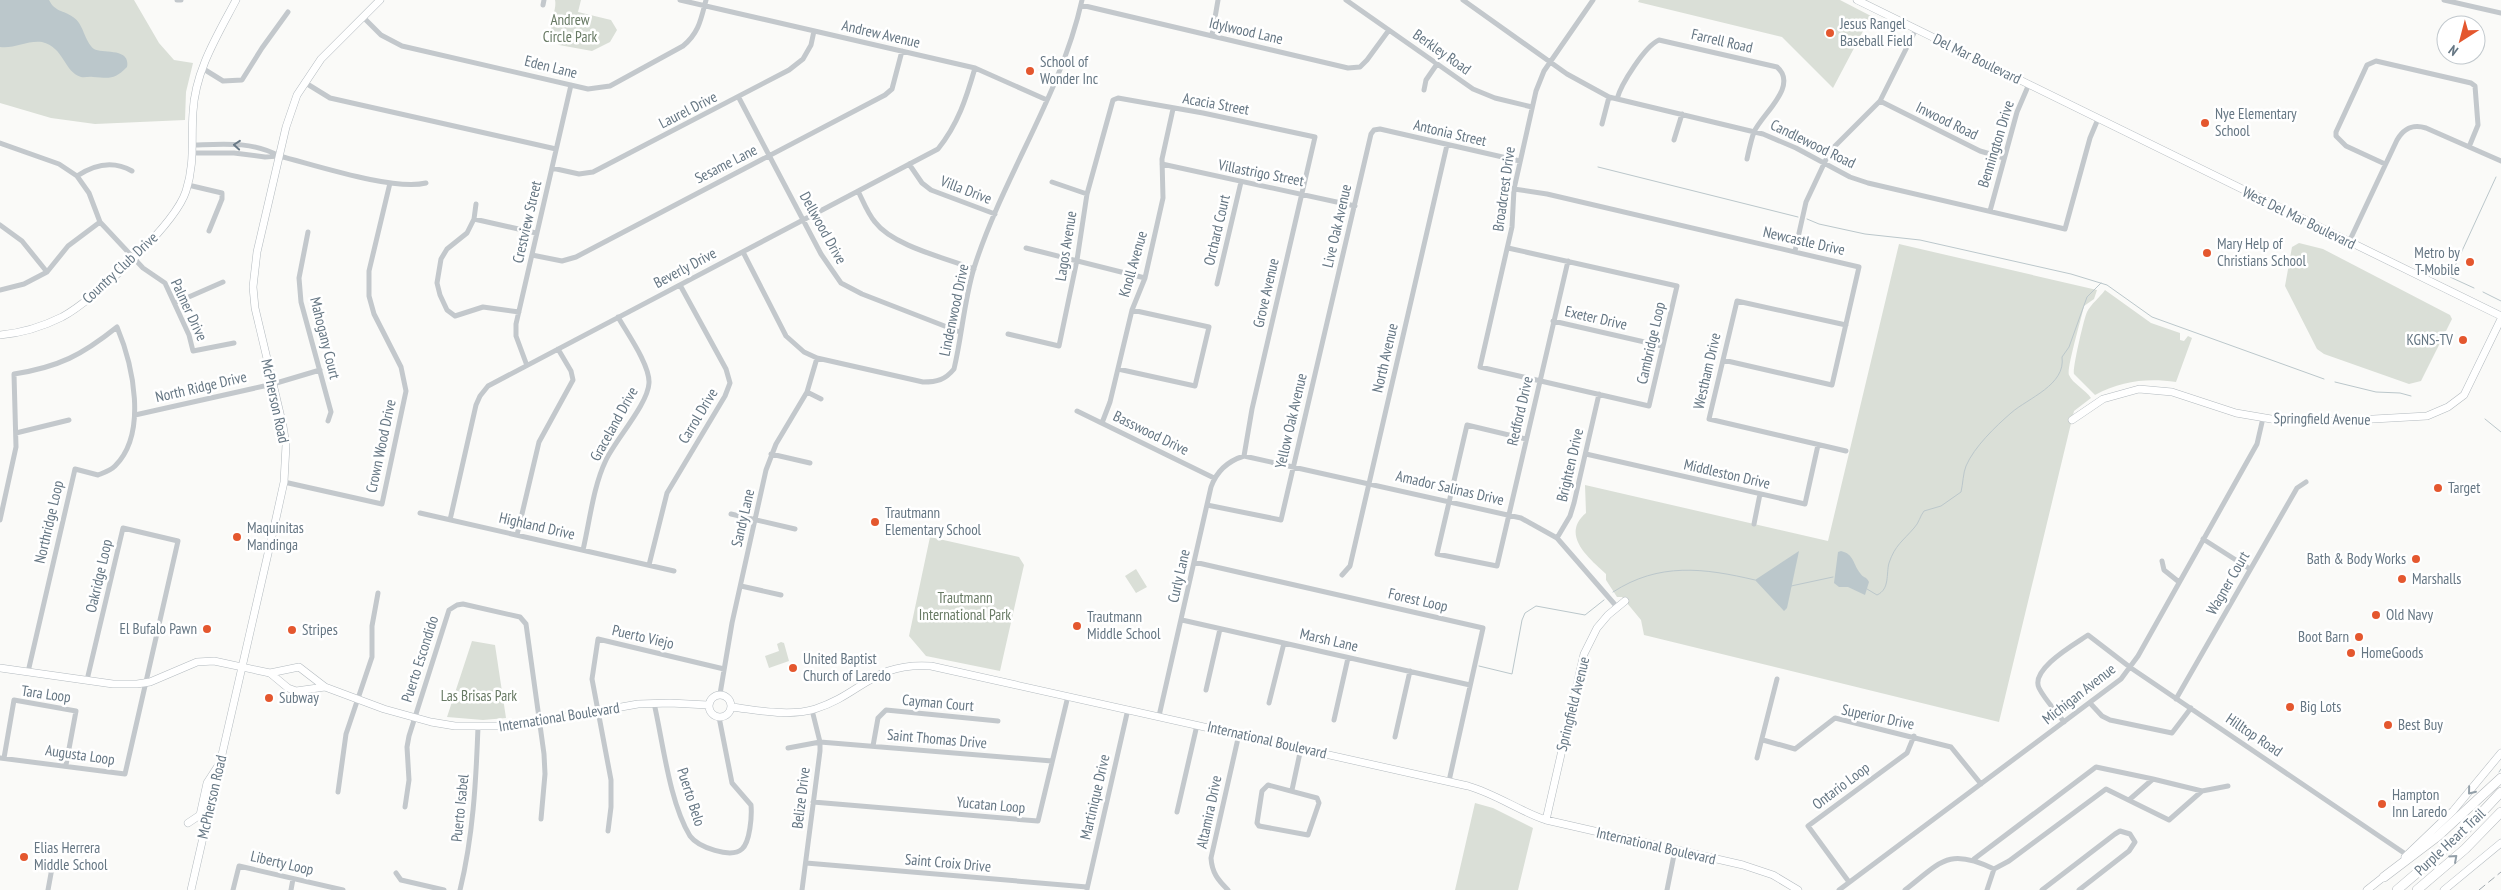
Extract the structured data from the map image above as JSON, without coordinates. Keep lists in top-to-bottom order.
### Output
{
  "streets": {
    "highway": ["Purple Heart Trail"],
    "main road": [
      "Del Mar Boulevard",
      "West Del Mar Boulevard",
      "Country Club Drive",
      "McPherson Road",
      "Springfield Avenue",
      "International Boulevard"
    ],
    "street": [
      "Idylwood Lane",
      "Andrew Avenue",
      "Farrell Road",
      "Berkley Road",
      "Eden Lane",
      "Acacia Street",
      "Laurel Drive",
      "Inwood Road",
      "Antonia Street",
      "Candlewood Road",
      "Bennington Drive",
      "Sesame Lane",
      "Villastrigo Street",
      "Broadcrest Drive",
      "Villa Drive",
      "Crestview Street",
      "Live Oak Avenue",
      "Dellwood Drive",
      "Orchard Court",
      "Newcastle Drive",
      "Lagos Avenue",
      "Knoll Avenue",
      "Beverly Drive",
      "Grove Avenue",
      "Palmer Drive",
      "Lindenwood Drive",
      "Exeter Drive",
      "Mahogany Court",
      "Cambridge Loop",
      "North Avenue",
      "Westham Drive",
      "North Ridge Drive",
      "Redford Drive",
      "Carrol Drive",
      "Yellow Oak Avenue",
      "Graceland Drive",
      "Basswood Drive",
      "Crown Wood Drive",
      "Brighten Drive",
      "Middleston Drive",
      "Amador Salinas Drive",
      "Sandy Lane",
      "Northridge Loop",
      "Highland Drive",
      "Oakridge Loop",
      "Curly Lane",
      "Wagner Court",
      "Forest Loop",
      "Puerto Viejo",
      "Marsh Lane",
      "Puerto Escondido",
      "Tara Loop",
      "Michigan Avenue",
      "Cayman Court",
      "Superior Drive",
      "Hilltop Road",
      "Saint Thomas Drive",
      "Augusta Loop",
      "Ontario Loop",
      "Puerto Belo",
      "Martinique Drive",
      "Belize Drive",
      "Yucatan Loop",
      "Puerto Isabel",
      "Altamira Drive",
      "Liberty Loop",
      "Saint Croix Drive"
    ]
  },
  "crossings": [
    ["Idylwood Lane", "Berkley Road"],
    ["Idylwood Lane", "Lindenwood Drive"],
    ["Andrew Avenue", "Eden Lane"],
    ["Andrew Avenue", "Laurel Drive"],
    ["Andrew Avenue", "Sesame Lane"],
    ["Andrew Avenue", "Beverly Drive"],
    ["Andrew Avenue", "Lindenwood Drive"],
    ["Farrell Road", "Candlewood Road"],
    ["Berkley Road", "Broadcrest Drive"],
    ["Del Mar Boulevard", "Candlewood Road"],
    ["Del Mar Boulevard", "Bennington Drive"],
    ["Del Mar Boulevard", "West Del Mar Boulevard"],
    ["Eden Lane", "Crestview Street"],
    ["Eden Lane", "McPherson Road"],
    ["Acacia Street", "Lagos Avenue"],
    ["Acacia Street", "Knoll Avenue"],
    ["Acacia Street", "Grove Avenue"],
    ["Laurel Drive", "Crestview Street"],
    ["Laurel Drive", "Dellwood Drive"],
    ["Inwood Road", "Bennington Drive"],
    ["Antonia Street", "Broadcrest Drive"],
    ["Antonia Street", "Live Oak Avenue"],
    ["Antonia Street", "North Avenue"],
    ["Candlewood Road", "Bennington Drive"],
    ["Candlewood Road", "Broadcrest Drive"],
    ["Candlewood Road", "West Del Mar Boulevard"],
    ["Sesame Lane", "Crestview Street"],
    ["Sesame Lane", "Dellwood Drive"],
    ["Villastrigo Street", "Live Oak Avenue"],
    ["Villastrigo Street", "Orchard Court"],
    ["Villastrigo Street", "Knoll Avenue"],
    ["Villastrigo Street", "Grove Avenue"],
    ["Broadcrest Drive", "Newcastle Drive"],
    ["Broadcrest Drive", "Cambridge Loop"],
    ["Villa Drive", "Beverly Drive"],
    ["Villa Drive", "Lindenwood Drive"],
    ["West Del Mar Boulevard", "Springfield Avenue"],
    ["Crestview Street", "Beverly Drive"],
    ["Live Oak Avenue", "Yellow Oak Avenue"],
    ["Dellwood Drive", "Beverly Drive"],
    ["Dellwood Drive", "Lindenwood Drive"],
    ["Newcastle Drive", "Westham Drive"],
    ["Knoll Avenue", "Basswood Drive"],
    ["Country Club Drive", "Palmer Drive"],
    ["Beverly Drive", "Lindenwood Drive"],
    ["Beverly Drive", "Carrol Drive"],
    ["Beverly Drive", "Graceland Drive"],
    ["Beverly Drive", "Highland Drive"],
    ["Grove Avenue", "Amador Salinas Drive"],
    ["Lindenwood Drive", "Sandy Lane"],
    ["Exeter Drive", "Cambridge Loop"],
    ["Exeter Drive", "Redford Drive"],
    ["Mahogany Court", "North Ridge Drive"],
    ["Cambridge Loop", "Redford Drive"],
    ["Cambridge Loop", "Brighten Drive"],
    ["North Avenue", "Amador Salinas Drive"],
    ["Westham Drive", "Middleston Drive"],
    ["North Ridge Drive", "McPherson Road"],
    ["North Ridge Drive", "Northridge Loop"],
    ["McPherson Road", "Crown Wood Drive"],
    ["McPherson Road", "International Boulevard"],
    ["Redford Drive", "Amador Salinas Drive"],
    ["Carrol Drive", "Highland Drive"],
    ["Springfield Avenue", "Amador Salinas Drive"],
    ["Springfield Avenue", "Michigan Avenue"],
    ["Springfield Avenue", "International Boulevard"],
    ["Yellow Oak Avenue", "Amador Salinas Drive"],
    ["Yellow Oak Avenue", "Curly Lane"],
    ["Graceland Drive", "Highland Drive"],
    ["Basswood Drive", "Curly Lane"],
    ["Brighten Drive", "Middleston Drive"],
    ["Brighten Drive", "Amador Salinas Drive"],
    ["Sandy Lane", "Puerto Viejo"],
    ["Sandy Lane", "International Boulevard"],
    ["Sandy Lane", "Puerto Belo"],
    ["Northridge Loop", "International Boulevard"],
    ["Oakridge Loop", "International Boulevard"],
    ["Oakridge Loop", "Augusta Loop"],
    ["Curly Lane", "Forest Loop"],
    ["Curly Lane", "Marsh Lane"],
    ["Curly Lane", "International Boulevard"],
    ["Wagner Court", "Hilltop Road"],
    ["Forest Loop", "Marsh Lane"],
    ["Forest Loop", "International Boulevard"],
    ["Puerto Viejo", "International Boulevard"],
    ["Puerto Escondido", "International Boulevard"],
    ["Tara Loop", "Augusta Loop"],
    ["Michigan Avenue", "Superior Drive"],
    ["Michigan Avenue", "Hilltop Road"],
    ["Michigan Avenue", "Ontario Loop"],
    ["Cayman Court", "Saint Thomas Drive"],
    ["International Boulevard", "Augusta Loop"],
    ["International Boulevard", "Puerto Belo"],
    ["International Boulevard", "Martinique Drive"],
    ["International Boulevard", "Belize Drive"],
    ["International Boulevard", "Yucatan Loop"],
    ["International Boulevard", "Puerto Isabel"],
    ["International Boulevard", "Altamira Drive"],
    ["Superior Drive", "Ontario Loop"],
    ["Saint Thomas Drive", "Belize Drive"],
    ["Saint Thomas Drive", "Yucatan Loop"],
    ["Martinique Drive", "Saint Croix Drive"],
    ["Belize Drive", "Yucatan Loop"],
    ["Belize Drive", "Saint Croix Drive"]
  ],
  "parks": ["Andrew Circle Park", "Trautmann International Park", "Las Brisas Park"],
  "places": [
    "Jesus Rangel Baseball Field",
    "School of Wonder Inc",
    "Nye Elementary School",
    "Mary Help of Christians School",
    "Metro by T-Mobile",
    "KGNS-TV",
    "Target",
    "Trautmann Elementary School",
    "Maquinitas Mandinga",
    "Bath & Body Works",
    "Marshalls",
    "Old Navy",
    "Trautmann Middle School",
    "El Bufalo Pawn",
    "Stripes",
    "Boot Barn",
    "HomeGoods",
    "United Baptist Church of Laredo",
    "Subway",
    "Big Lots",
    "Best Buy",
    "Hampton Inn Laredo",
    "Elias Herrera Middle School"
  ],
  "north": "bottom left"
}
